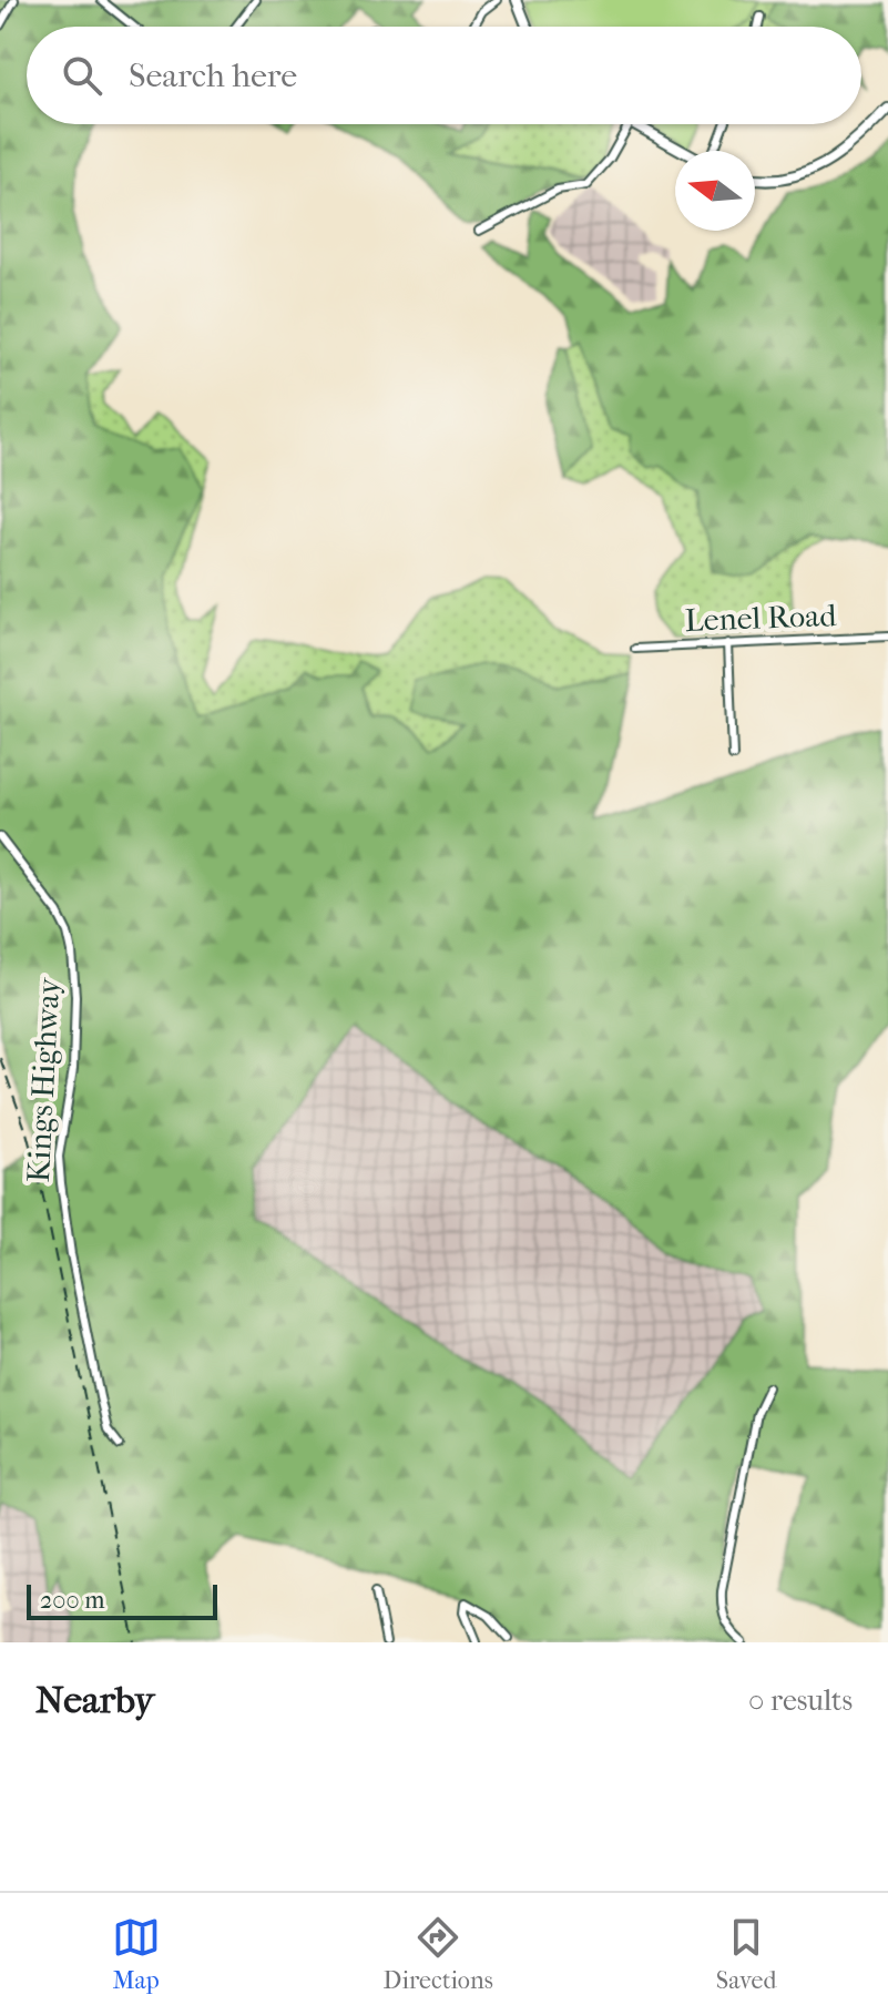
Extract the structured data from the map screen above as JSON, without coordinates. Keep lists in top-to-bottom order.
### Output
{
  "streets": {
    "street": ["Lenel Road", "Kings Highway"]
  },
  "scale_bar": "200 m",
  "north": "left",
  "page": {
    "search": "Search here",
    "scale": "200 m",
    "heading": ["Nearby", "0 results"],
    "nav": ["Map", "Directions", "Saved"]
  }
}
